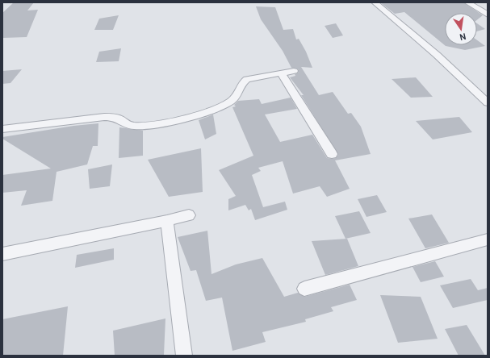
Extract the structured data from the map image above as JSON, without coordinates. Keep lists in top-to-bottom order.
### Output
{
  "north": "bottom"
}
